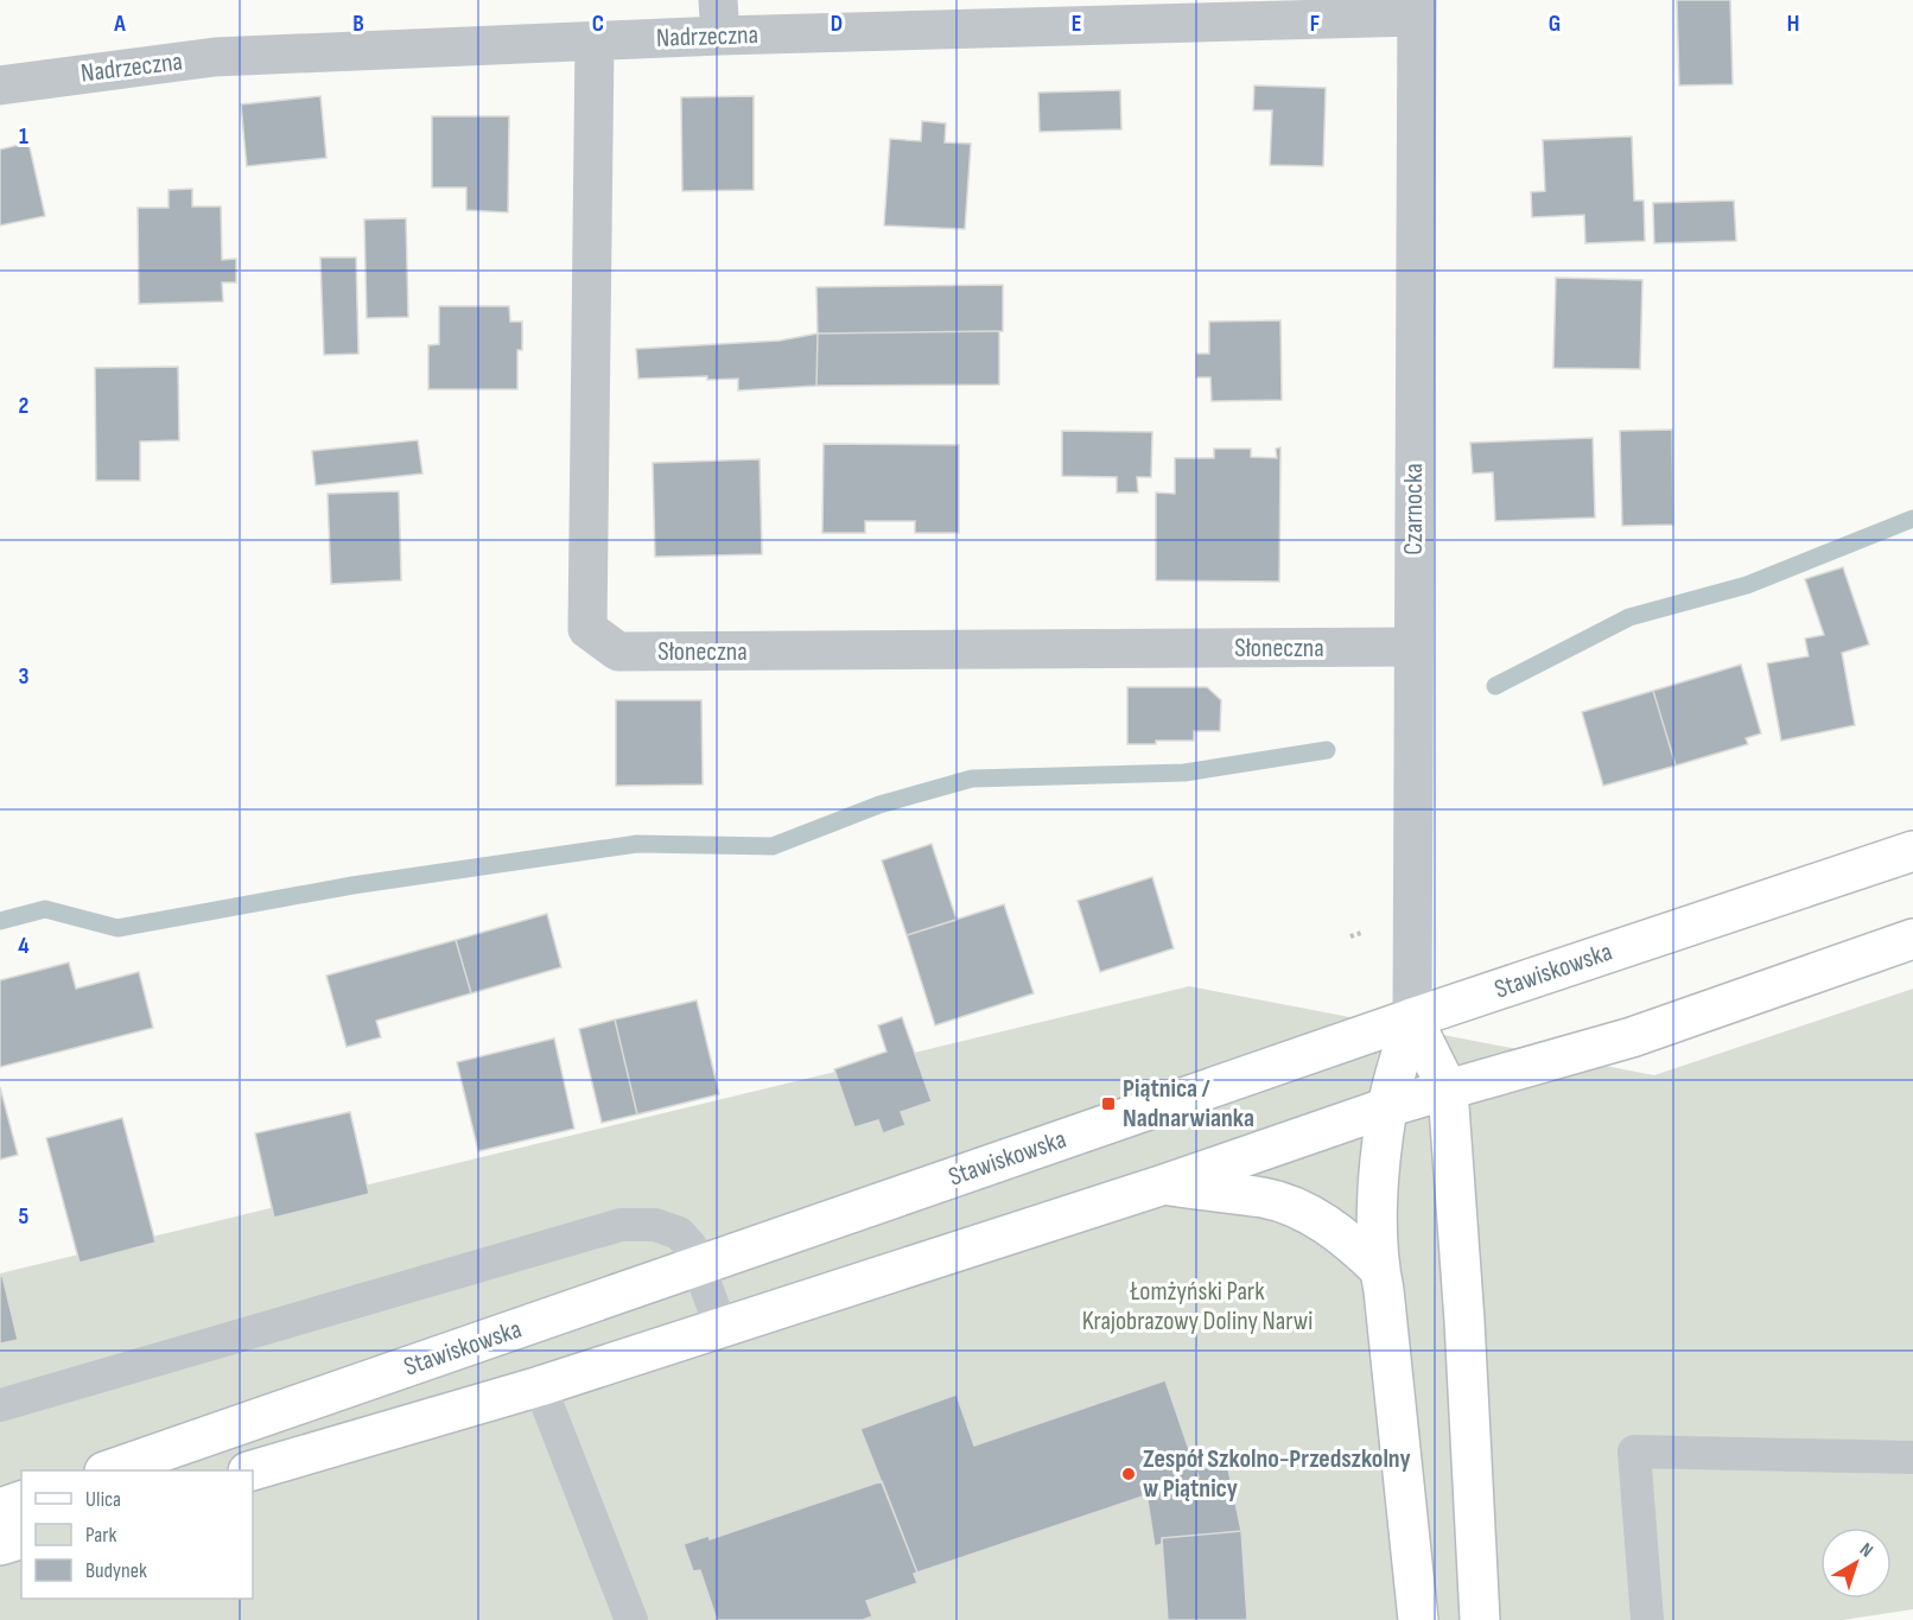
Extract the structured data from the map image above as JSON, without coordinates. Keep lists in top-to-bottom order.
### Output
{
  "streets": {
    "main road": ["Stawiskowska"],
    "street": ["Nadrzeczna", "Czarnocka", "Słoneczna"]
  },
  "crossings": [
    ["Nadrzeczna", "Czarnocka"],
    ["Nadrzeczna", "Słoneczna"],
    ["Czarnocka", "Słoneczna"],
    ["Czarnocka", "Stawiskowska"]
  ],
  "parks": ["Łomżyński Park Krajobrazowy Doliny Narwi"],
  "places": {
    "transit": ["Piątnica / Nadnarwianka"],
    "other": ["Zespół Szkolno-Przedszkolny w Piątnicy"]
  },
  "legend": ["Ulica", "Park", "Budynek"],
  "north": "top right",
  "grid": {
    "columns": [
      "A",
      "B",
      "C",
      "D",
      "E",
      "F",
      "G",
      "H"
    ],
    "rows": [
      "1",
      "2",
      "3",
      "4",
      "5"
    ]
  }
}
